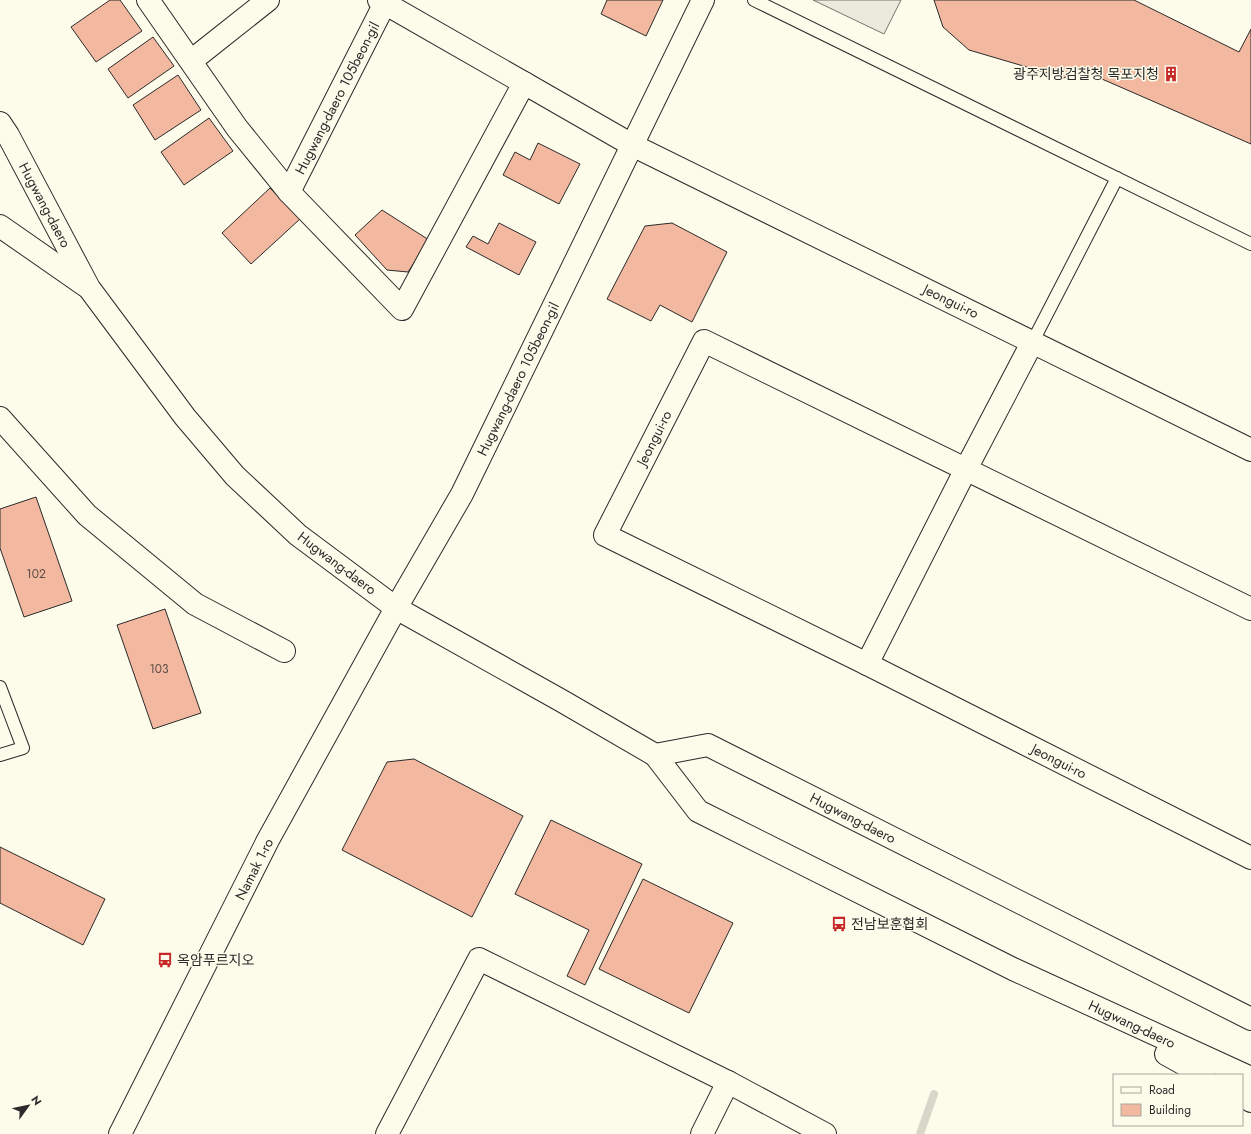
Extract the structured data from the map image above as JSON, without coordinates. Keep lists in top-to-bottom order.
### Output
{
  "streets": {
    "street": [
      "Hugwang-daero 105beon-gil",
      "Hugwang-daero",
      "Jeongui-ro",
      "Namak 1-ro"
    ]
  },
  "crossings": [
    ["Hugwang-daero 105beon-gil", "Hugwang-daero"],
    ["Hugwang-daero 105beon-gil", "Jeongui-ro"],
    ["Hugwang-daero 105beon-gil", "Namak 1-ro"],
    ["Hugwang-daero", "Namak 1-ro"]
  ],
  "places": {
    "building": ["광주지방검찰청 목포지청"],
    "bus stop": ["전남보훈협회", "옥암푸르지오"]
  },
  "house_numbers": ["102", "103"],
  "legend": ["Road", "Building"],
  "north": "top right"
}
